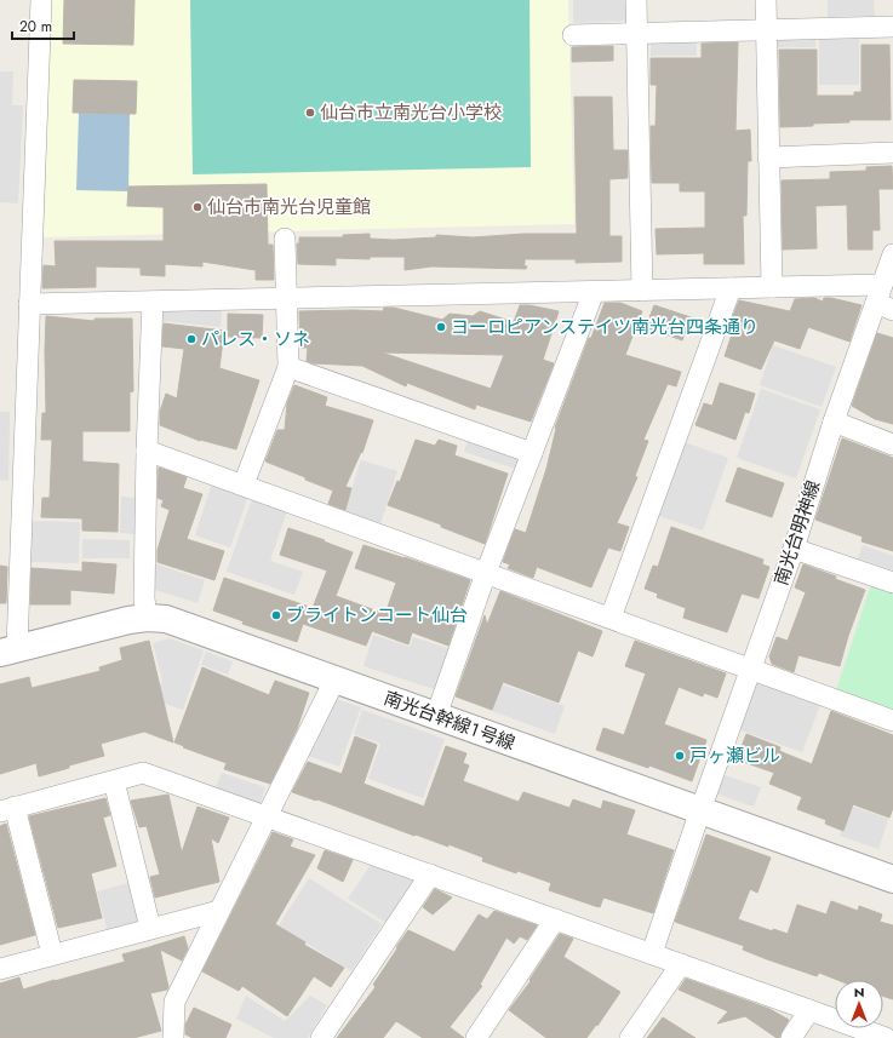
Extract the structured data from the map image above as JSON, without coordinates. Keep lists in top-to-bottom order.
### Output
{
  "streets": {
    "street": ["南光台明神線", "南光台幹線１号線"]
  },
  "crossings": [
    ["南光台明神線", "南光台幹線１号線"]
  ],
  "places": [
    "仙台市立南光台小学校",
    "仙台市南光台児童館",
    "ヨーロピアンステイツ南光台四条通り",
    "パレス・ソネ",
    "ブライトンコート仙台",
    "戸ヶ瀬ビル"
  ],
  "scale_bar": "20 m",
  "north": "top"
}
